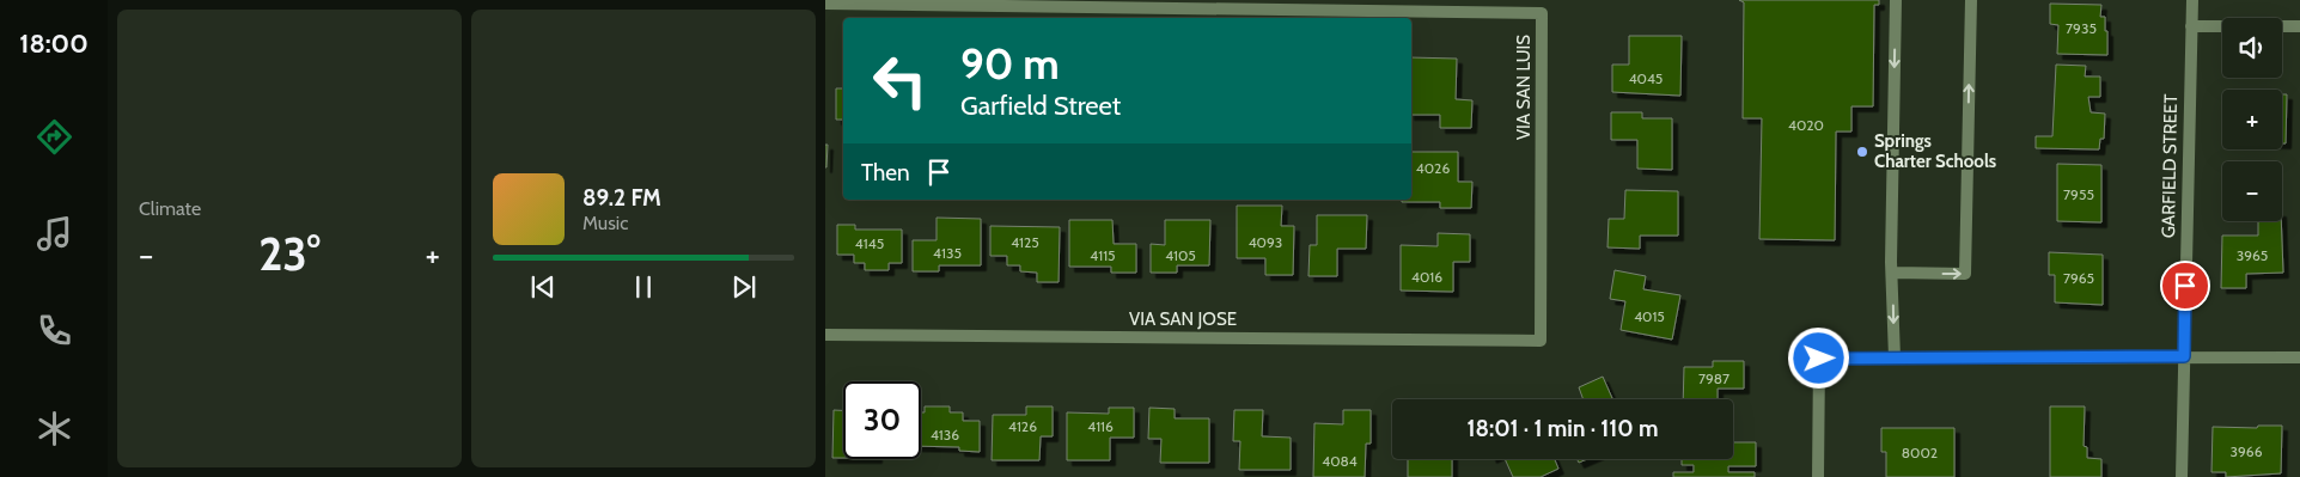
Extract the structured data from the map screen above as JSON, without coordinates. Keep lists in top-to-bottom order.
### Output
{
  "streets": {
    "street": ["VIA SAN LUIS", "GARFIELD STREET", "VIA SAN JOSE"]
  },
  "crossings": [
    ["VIA SAN LUIS", "VIA SAN JOSE"]
  ],
  "places": ["Springs Charter Schools"],
  "house_numbers": [
    "7935",
    "4045",
    "4020",
    "4026",
    "7955",
    "4125",
    "4093",
    "4145",
    "4135",
    "4115",
    "4105",
    "3965",
    "4016",
    "7965",
    "4015",
    "7987",
    "4126",
    "4116",
    "4136",
    "3966",
    "8002",
    "4084"
  ],
  "page": {
    "tabs": "18:00",
    "tile": "Climate",
    "map_buttons": ["+", "−"],
    "turn": ["90 m", "Garfield Street"],
    "then": "Then",
    "song": ["89.2 FM", "Music"],
    "heat": ["−", "23°", "+"],
    "limit": "30",
    "trip": "18:01 · 1 min · 110 m"
  }
}
